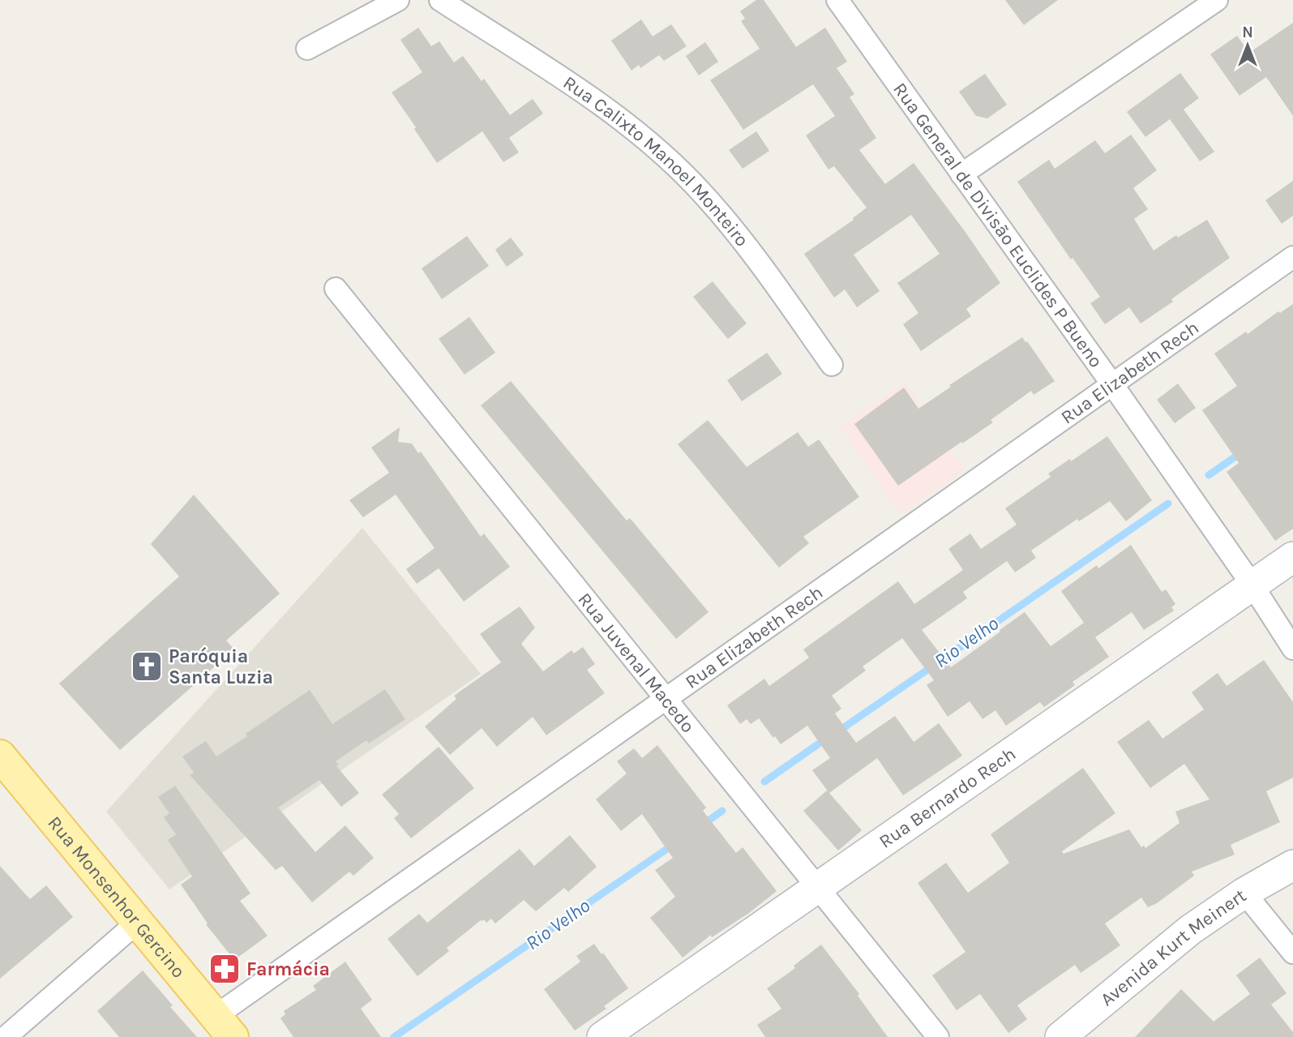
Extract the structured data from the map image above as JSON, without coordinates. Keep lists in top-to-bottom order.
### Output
{
  "streets": {
    "main road": ["Rua Bernardo Rech", "Rua Monsenhor Gercino", "Avenida Kurt Meinert"],
    "street": [
      "Rua Calixto Manoel Monteiro",
      "Rua General de Divisão Euclides P Bueno",
      "Rua Elizabeth Rech",
      "Rua Juvenal Macedo"
    ]
  },
  "crossings": [
    ["Rua General de Divisão Euclides P Bueno", "Rua Elizabeth Rech"],
    ["Rua General de Divisão Euclides P Bueno", "Rua Bernardo Rech"],
    ["Rua Elizabeth Rech", "Rua Juvenal Macedo"],
    ["Rua Elizabeth Rech", "Rua Monsenhor Gercino"],
    ["Rua Juvenal Macedo", "Rua Bernardo Rech"]
  ],
  "water": ["Rio Velho"],
  "places": {
    "church": ["Paróquia Santa Luzia"],
    "pharmacy": ["Farmácia"]
  },
  "north": "top"
}
